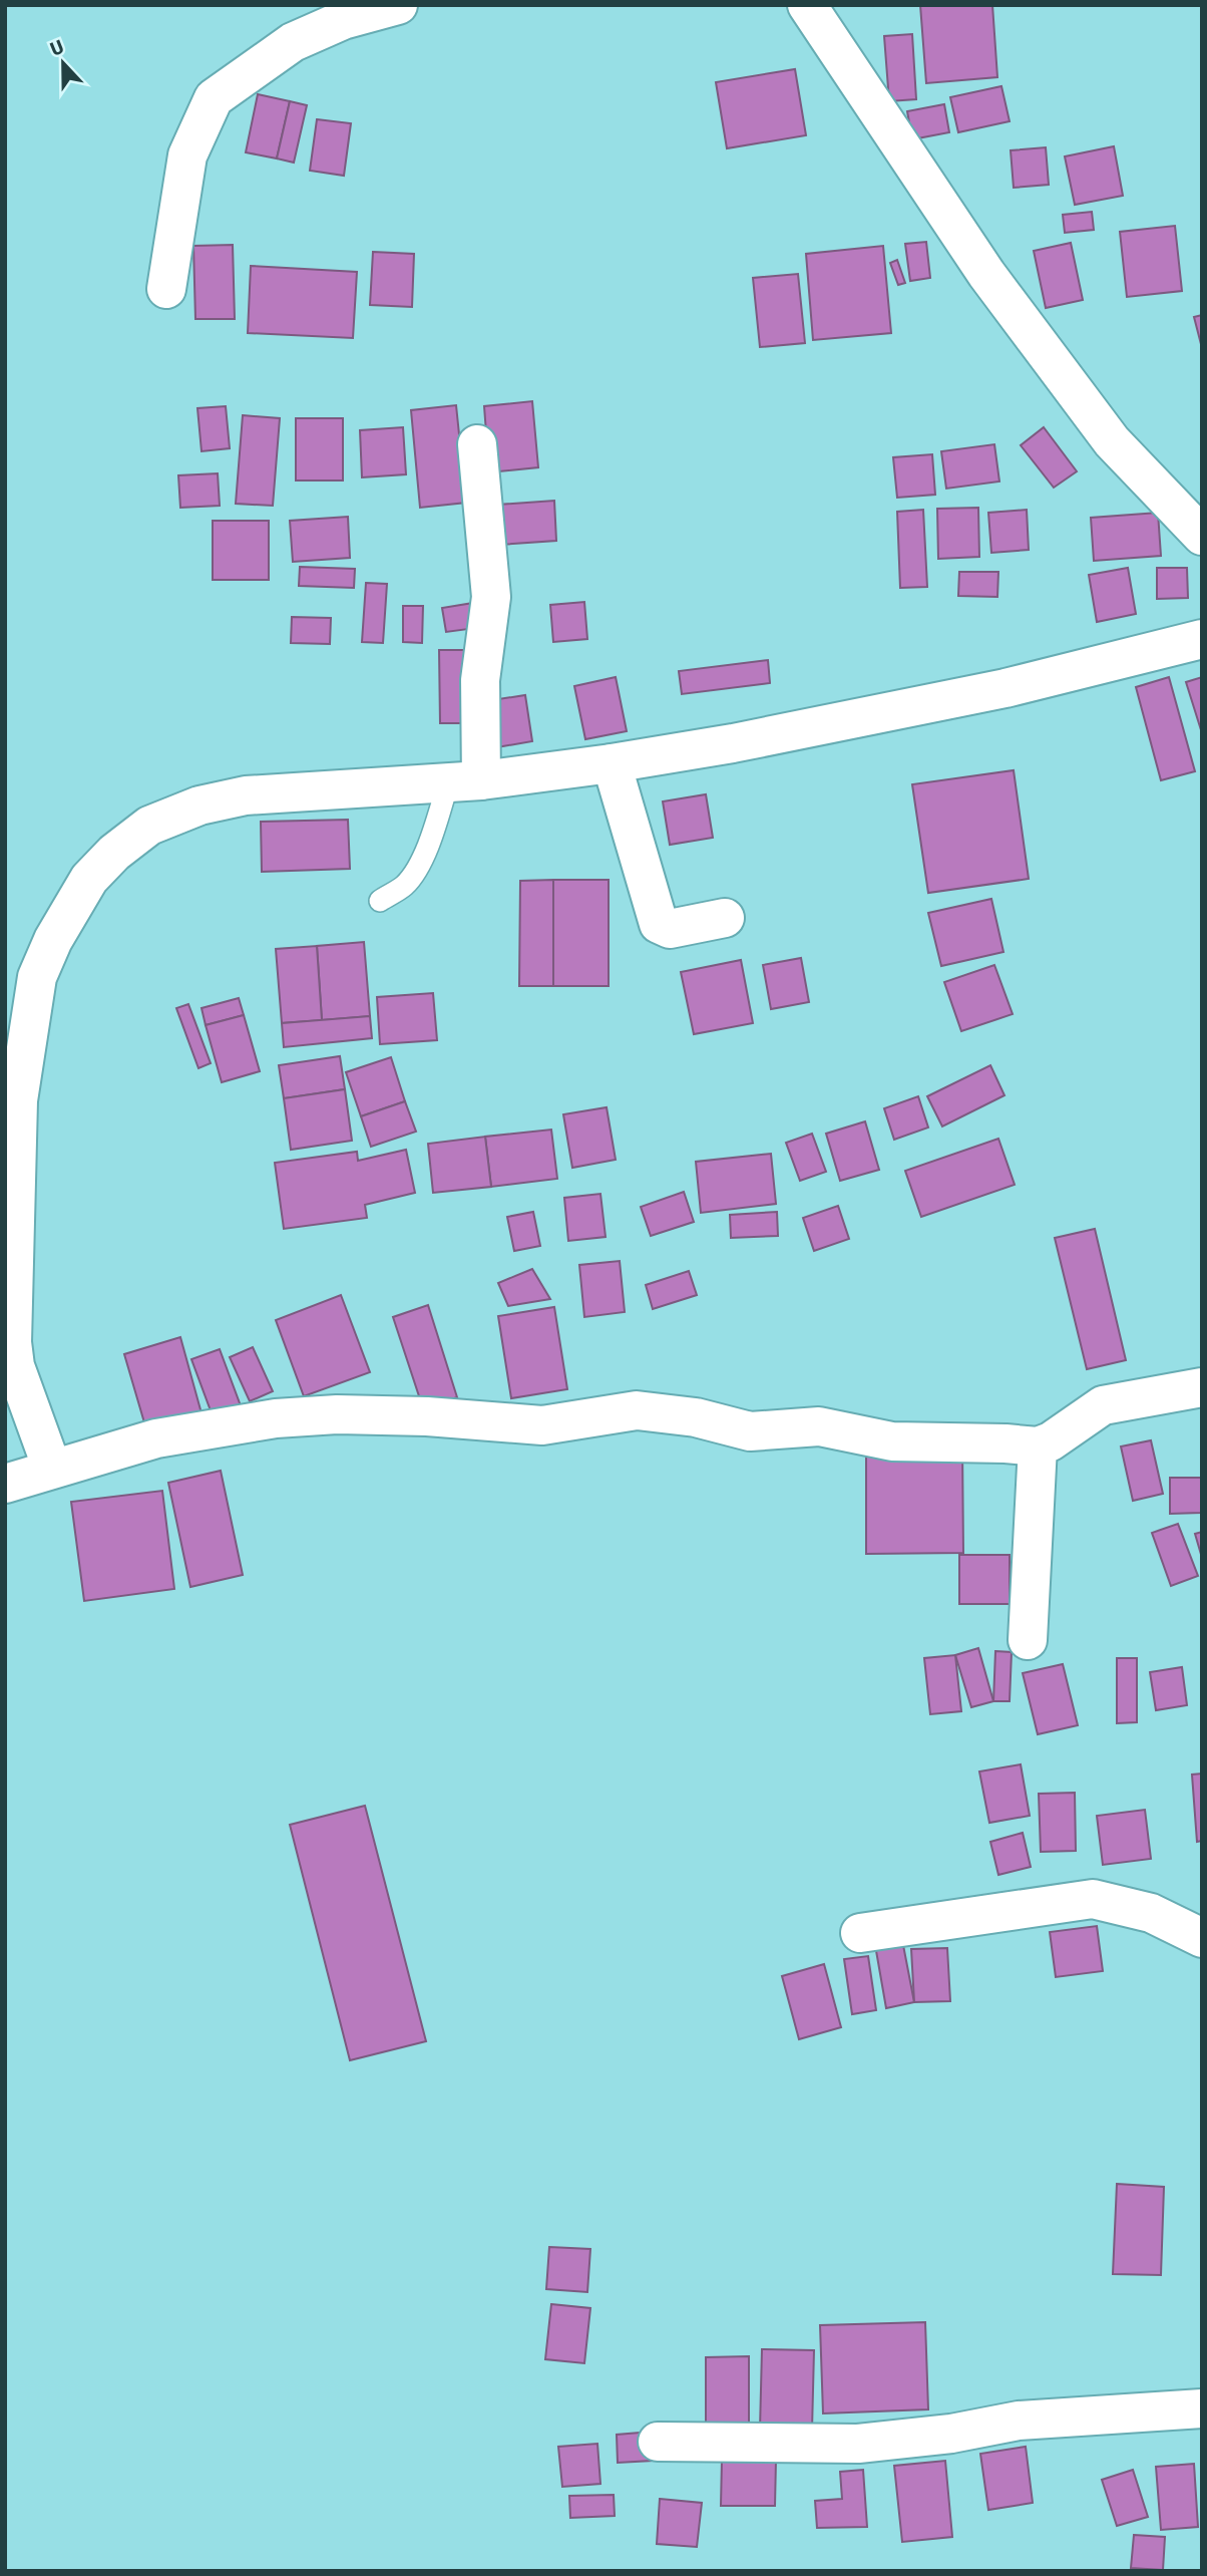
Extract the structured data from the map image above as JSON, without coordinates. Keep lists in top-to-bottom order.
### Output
{
  "north": "top"
}
